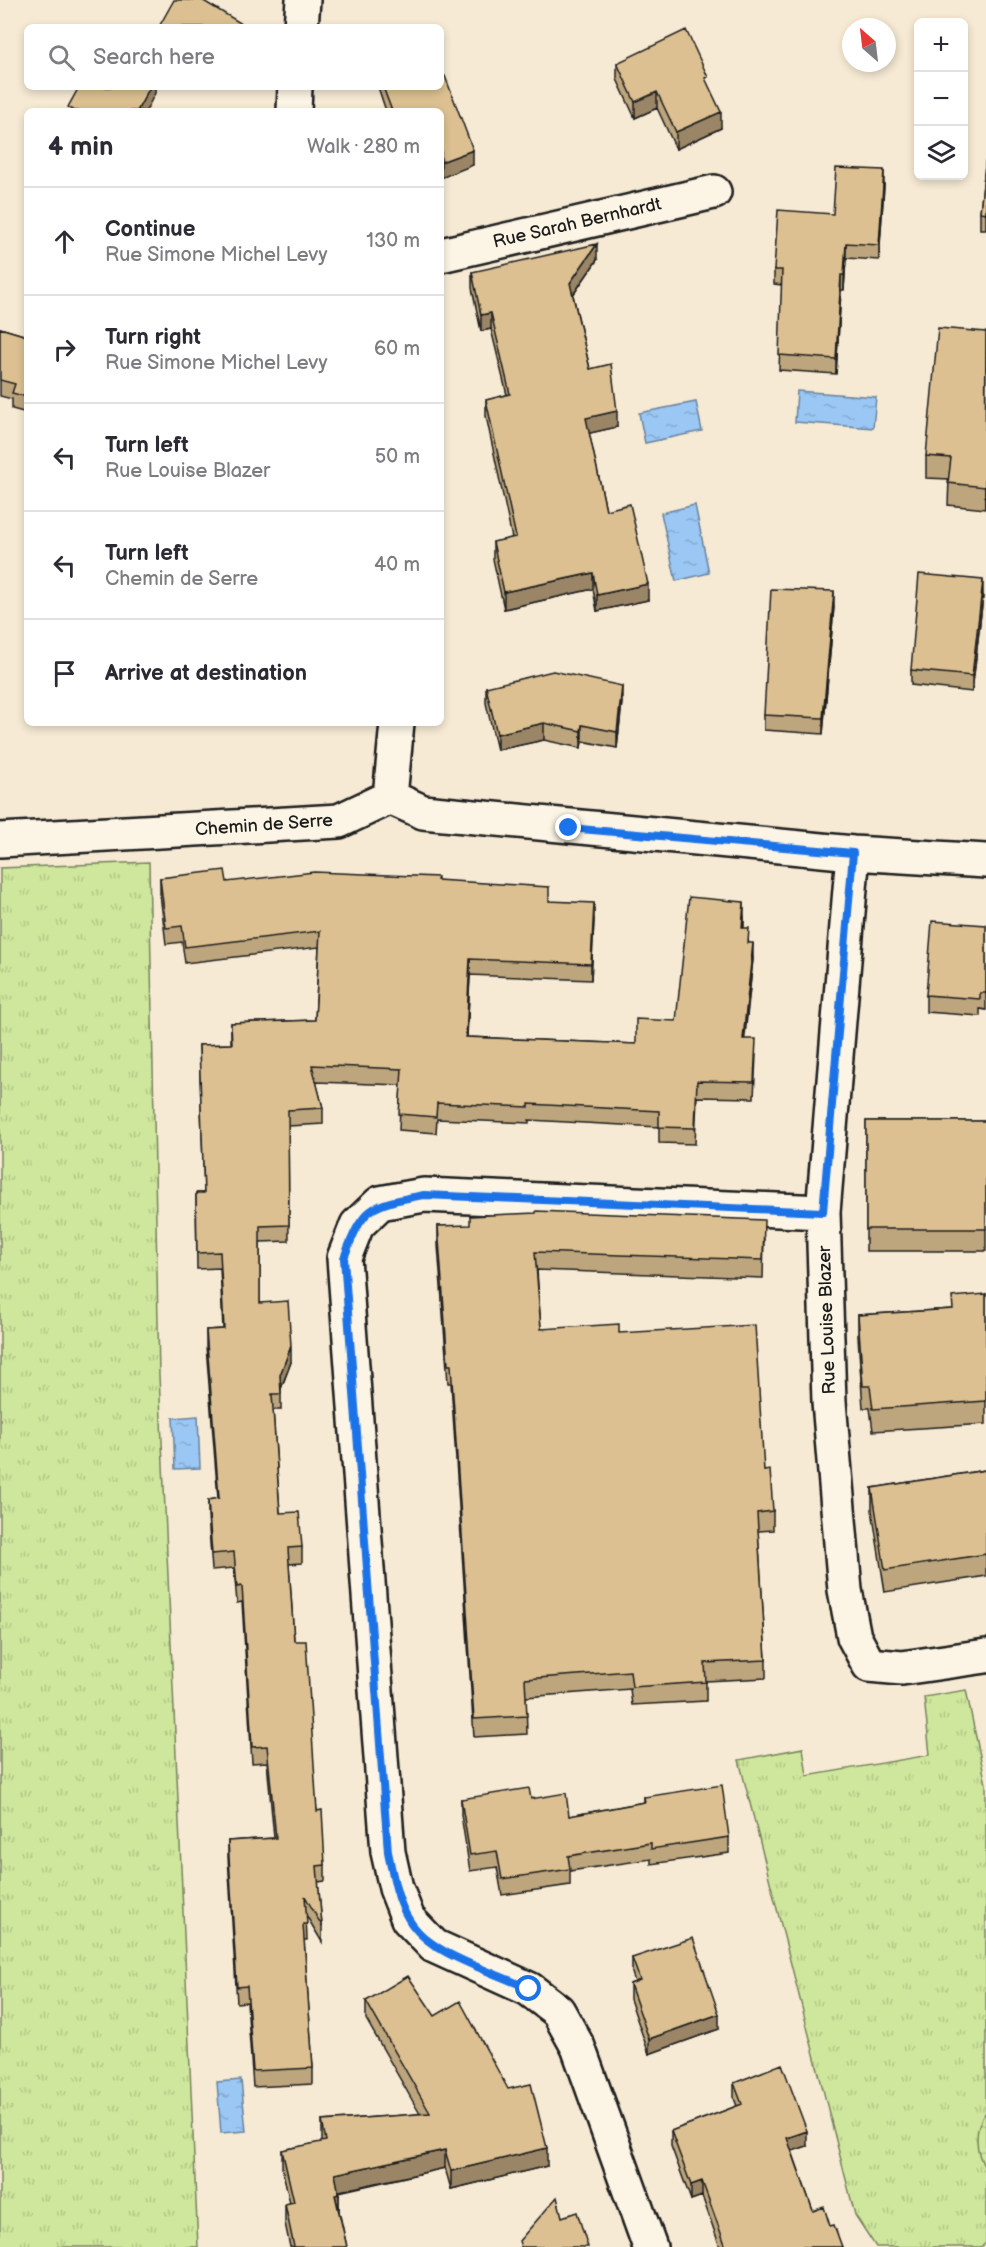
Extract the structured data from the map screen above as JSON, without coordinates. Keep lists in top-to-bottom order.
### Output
{
  "streets": {
    "street": ["Rue Sarah Bernhardt", "Chemin de Serre", "Rue Louise Blazer"]
  },
  "north": "top left",
  "page": {
    "map_buttons": ["+", "−"],
    "search": "Search here",
    "heading": ["4 min", "Walk · 280 m"],
    "list": [
      ["Continue", "Rue Simone Michel Levy", "130 m"],
      ["Turn right", "Rue Simone Michel Levy", "60 m"],
      ["Turn left", "Rue Louise Blazer", "50 m"],
      ["Turn left", "Chemin de Serre", "40 m"],
      "Arrive at destination"
    ]
  }
}
